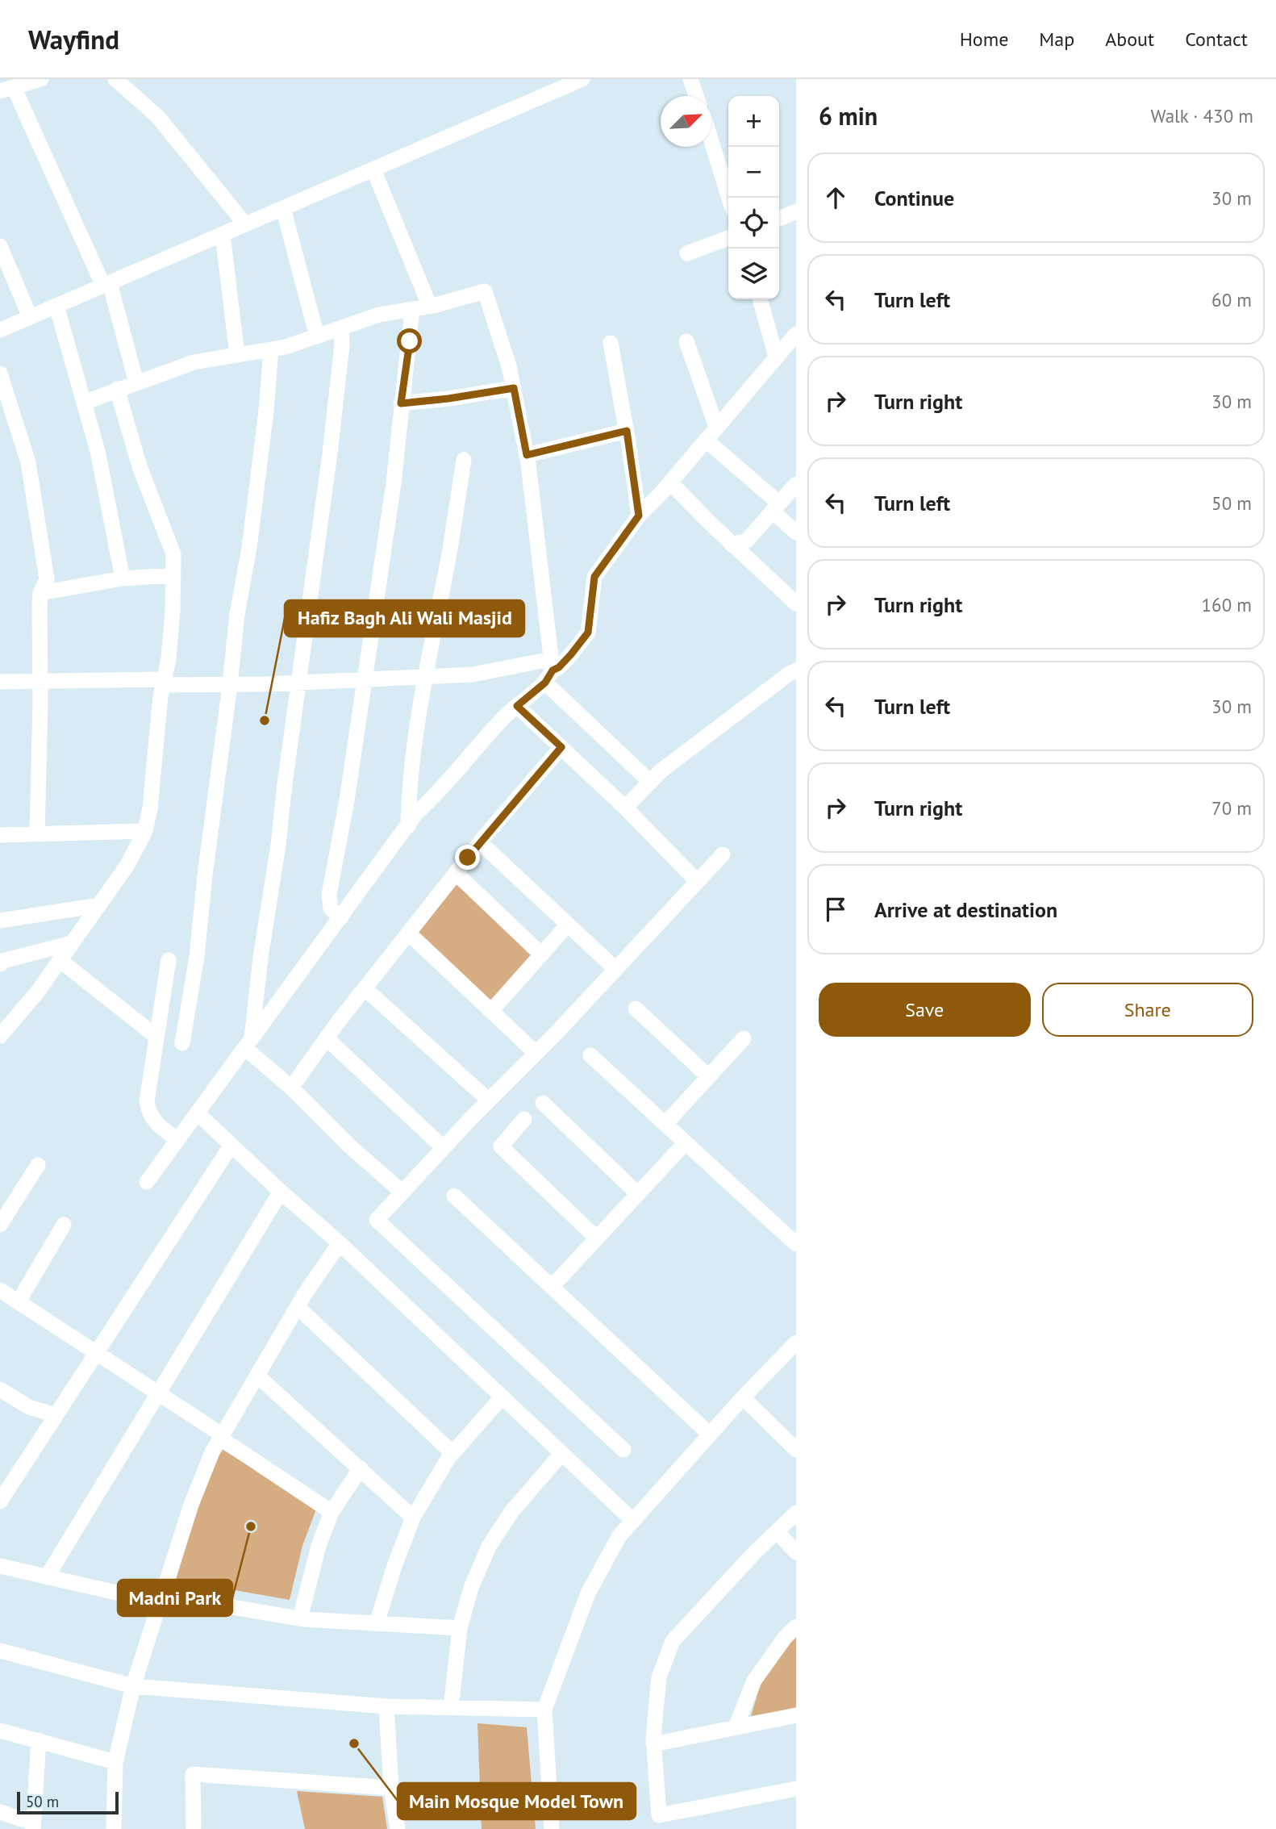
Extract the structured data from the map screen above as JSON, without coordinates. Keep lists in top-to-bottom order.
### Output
{
  "places": ["Hafiz Bagh Ali Wali Masjid", "Madni Park", "Main Mosque Model Town"],
  "scale_bar": "50 m",
  "north": "top right",
  "page": {
    "header": "Wayfind",
    "nav": [
      "Home",
      "Map",
      "About",
      "Contact"
    ],
    "heading": ["6 min", "Walk · 430 m"],
    "map_buttons": ["+", "−"],
    "list": [
      ["Continue", "30 m"],
      ["Turn left", "60 m"],
      ["Turn right", "30 m"],
      ["Turn left", "50 m"],
      ["Turn right", "160 m"],
      ["Turn left", "30 m"],
      ["Turn right", "70 m"],
      "Arrive at destination"
    ],
    "buttons": ["Save", "Share"],
    "scale": "50 m"
  }
}
